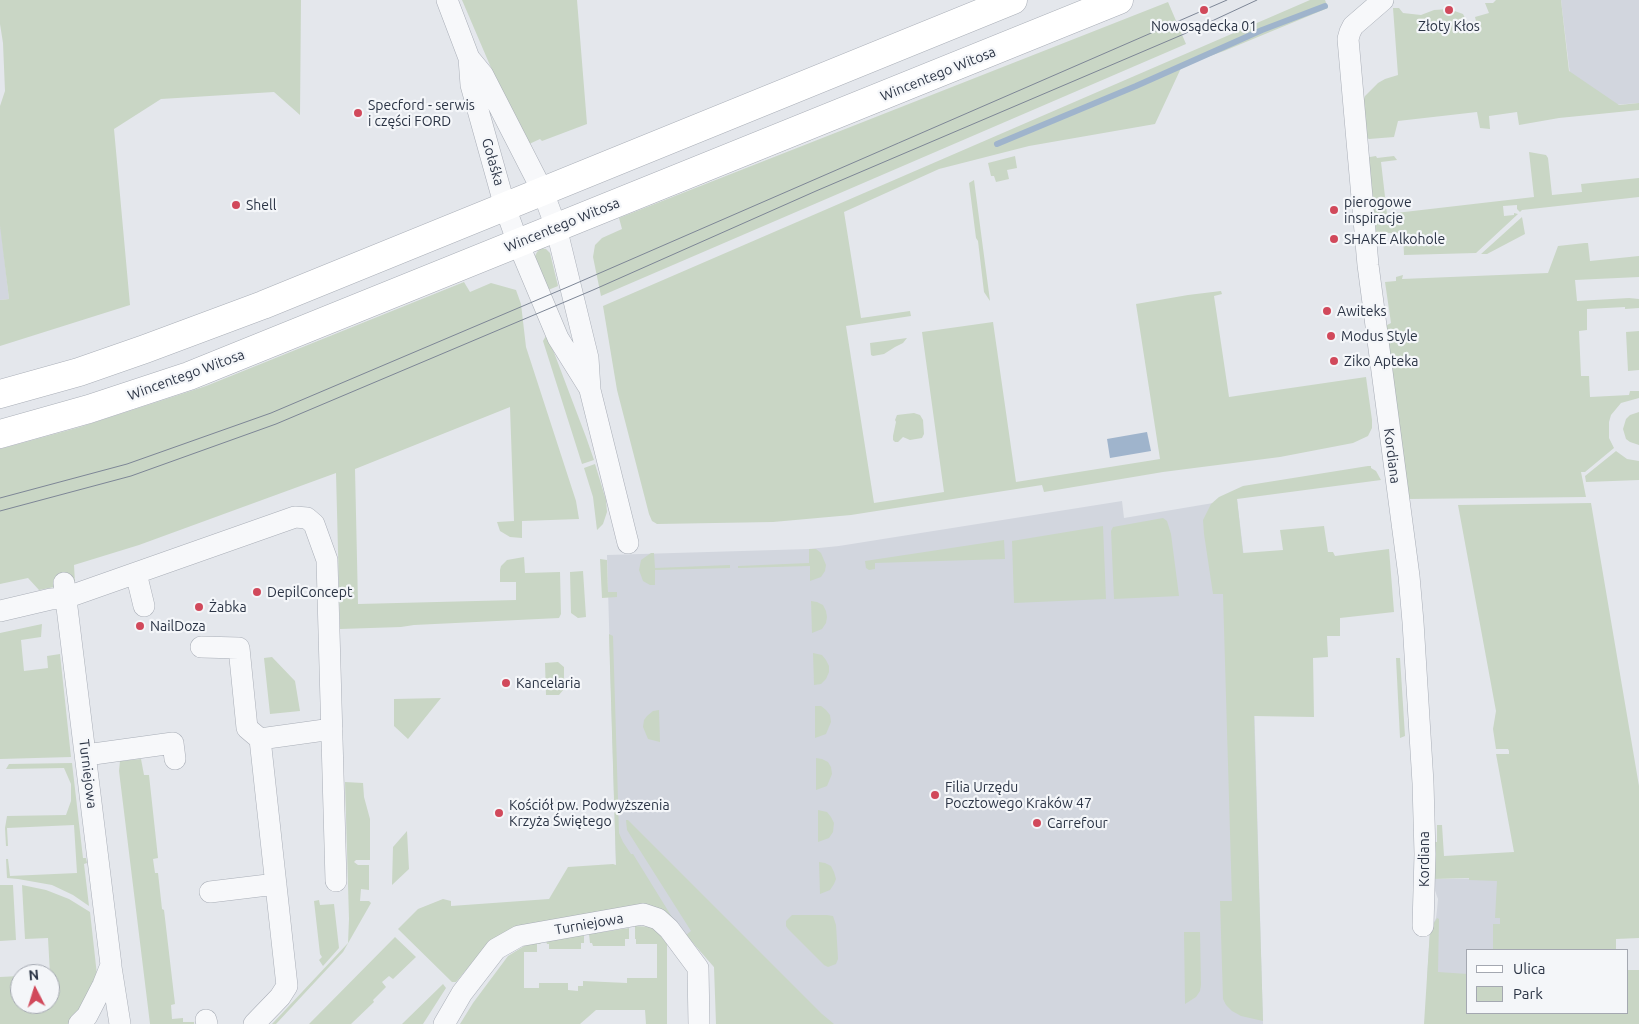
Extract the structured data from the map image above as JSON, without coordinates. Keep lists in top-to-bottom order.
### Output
{
  "streets": {
    "main road": ["Wincentego Witosa"],
    "street": ["Gołaśka", "Kordiana", "Turniejowa"]
  },
  "crossings": [
    ["Wincentego Witosa", "Gołaśka"]
  ],
  "places": [
    "Nowosądecka 01",
    "Złoty Kłos",
    "Specford - serwis i części FORD",
    "Shell",
    "pierogowe inspiracje",
    "SHAKE Alkohole",
    "Awiteks",
    "Modus Style",
    "Ziko Apteka",
    "DepilConcept",
    "Żabka",
    "NailDoza",
    "Kancelaria",
    "Filia Urzędu Pocztowego Kraków 47",
    "Kościół pw. Podwyższenia Krzyża Świętego",
    "Carrefour"
  ],
  "legend": ["Ulica", "Park"],
  "north": "top"
}
